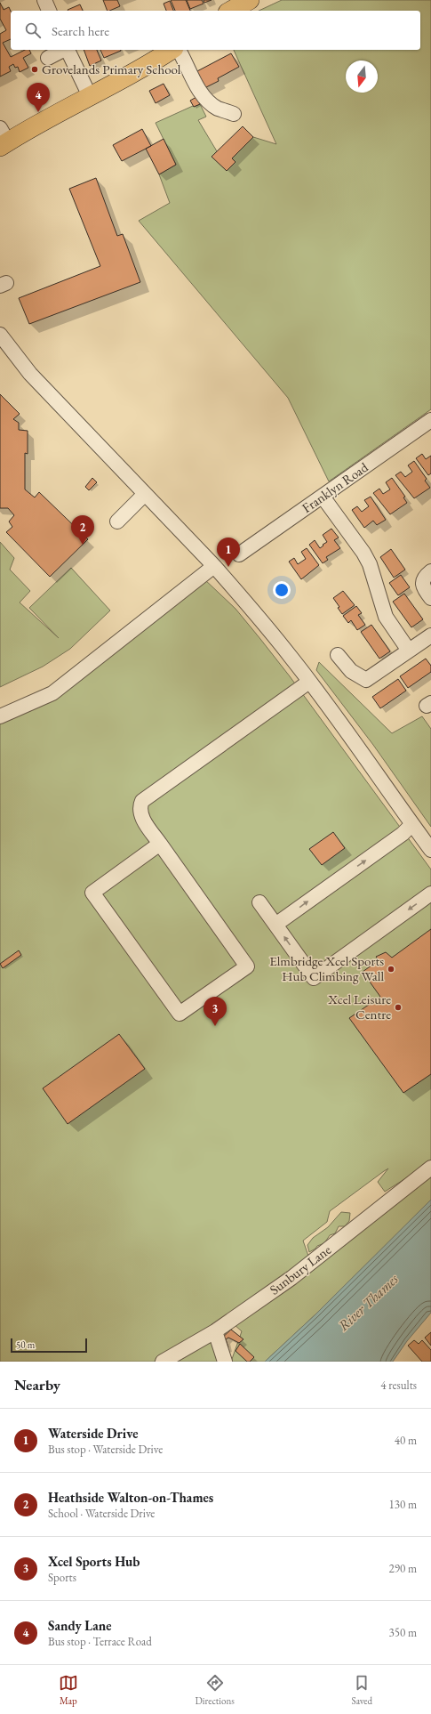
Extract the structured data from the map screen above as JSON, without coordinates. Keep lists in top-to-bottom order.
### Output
{
  "streets": {
    "street": ["Franklyn Road", "Sunbury Lane"]
  },
  "water": ["River Thames"],
  "places": ["Grovelands Primary School", "Elmbridge Xcel Sports Hub Climbing Wall", "Xcel Leisure Centre"],
  "scale_bar": "50 m",
  "north": "bottom",
  "page": {
    "search": "Search here",
    "pins": [
      "4",
      "2",
      "1",
      "3"
    ],
    "scale": "50 m",
    "heading": ["Nearby", "4 results"],
    "list": [
      {
        "mark": "1",
        "name": "Waterside Drive",
        "note": "Bus stop · Waterside Drive",
        "value": "40 m"
      },
      {
        "mark": "2",
        "name": "Heathside Walton-on-Thames",
        "note": "School · Waterside Drive",
        "value": "130 m"
      },
      {
        "mark": "3",
        "name": "Xcel Sports Hub",
        "note": "Sports",
        "value": "290 m"
      },
      {
        "mark": "4",
        "name": "Sandy Lane",
        "note": "Bus stop · Terrace Road",
        "value": "350 m"
      }
    ],
    "nav": ["Map", "Directions", "Saved"]
  }
}
